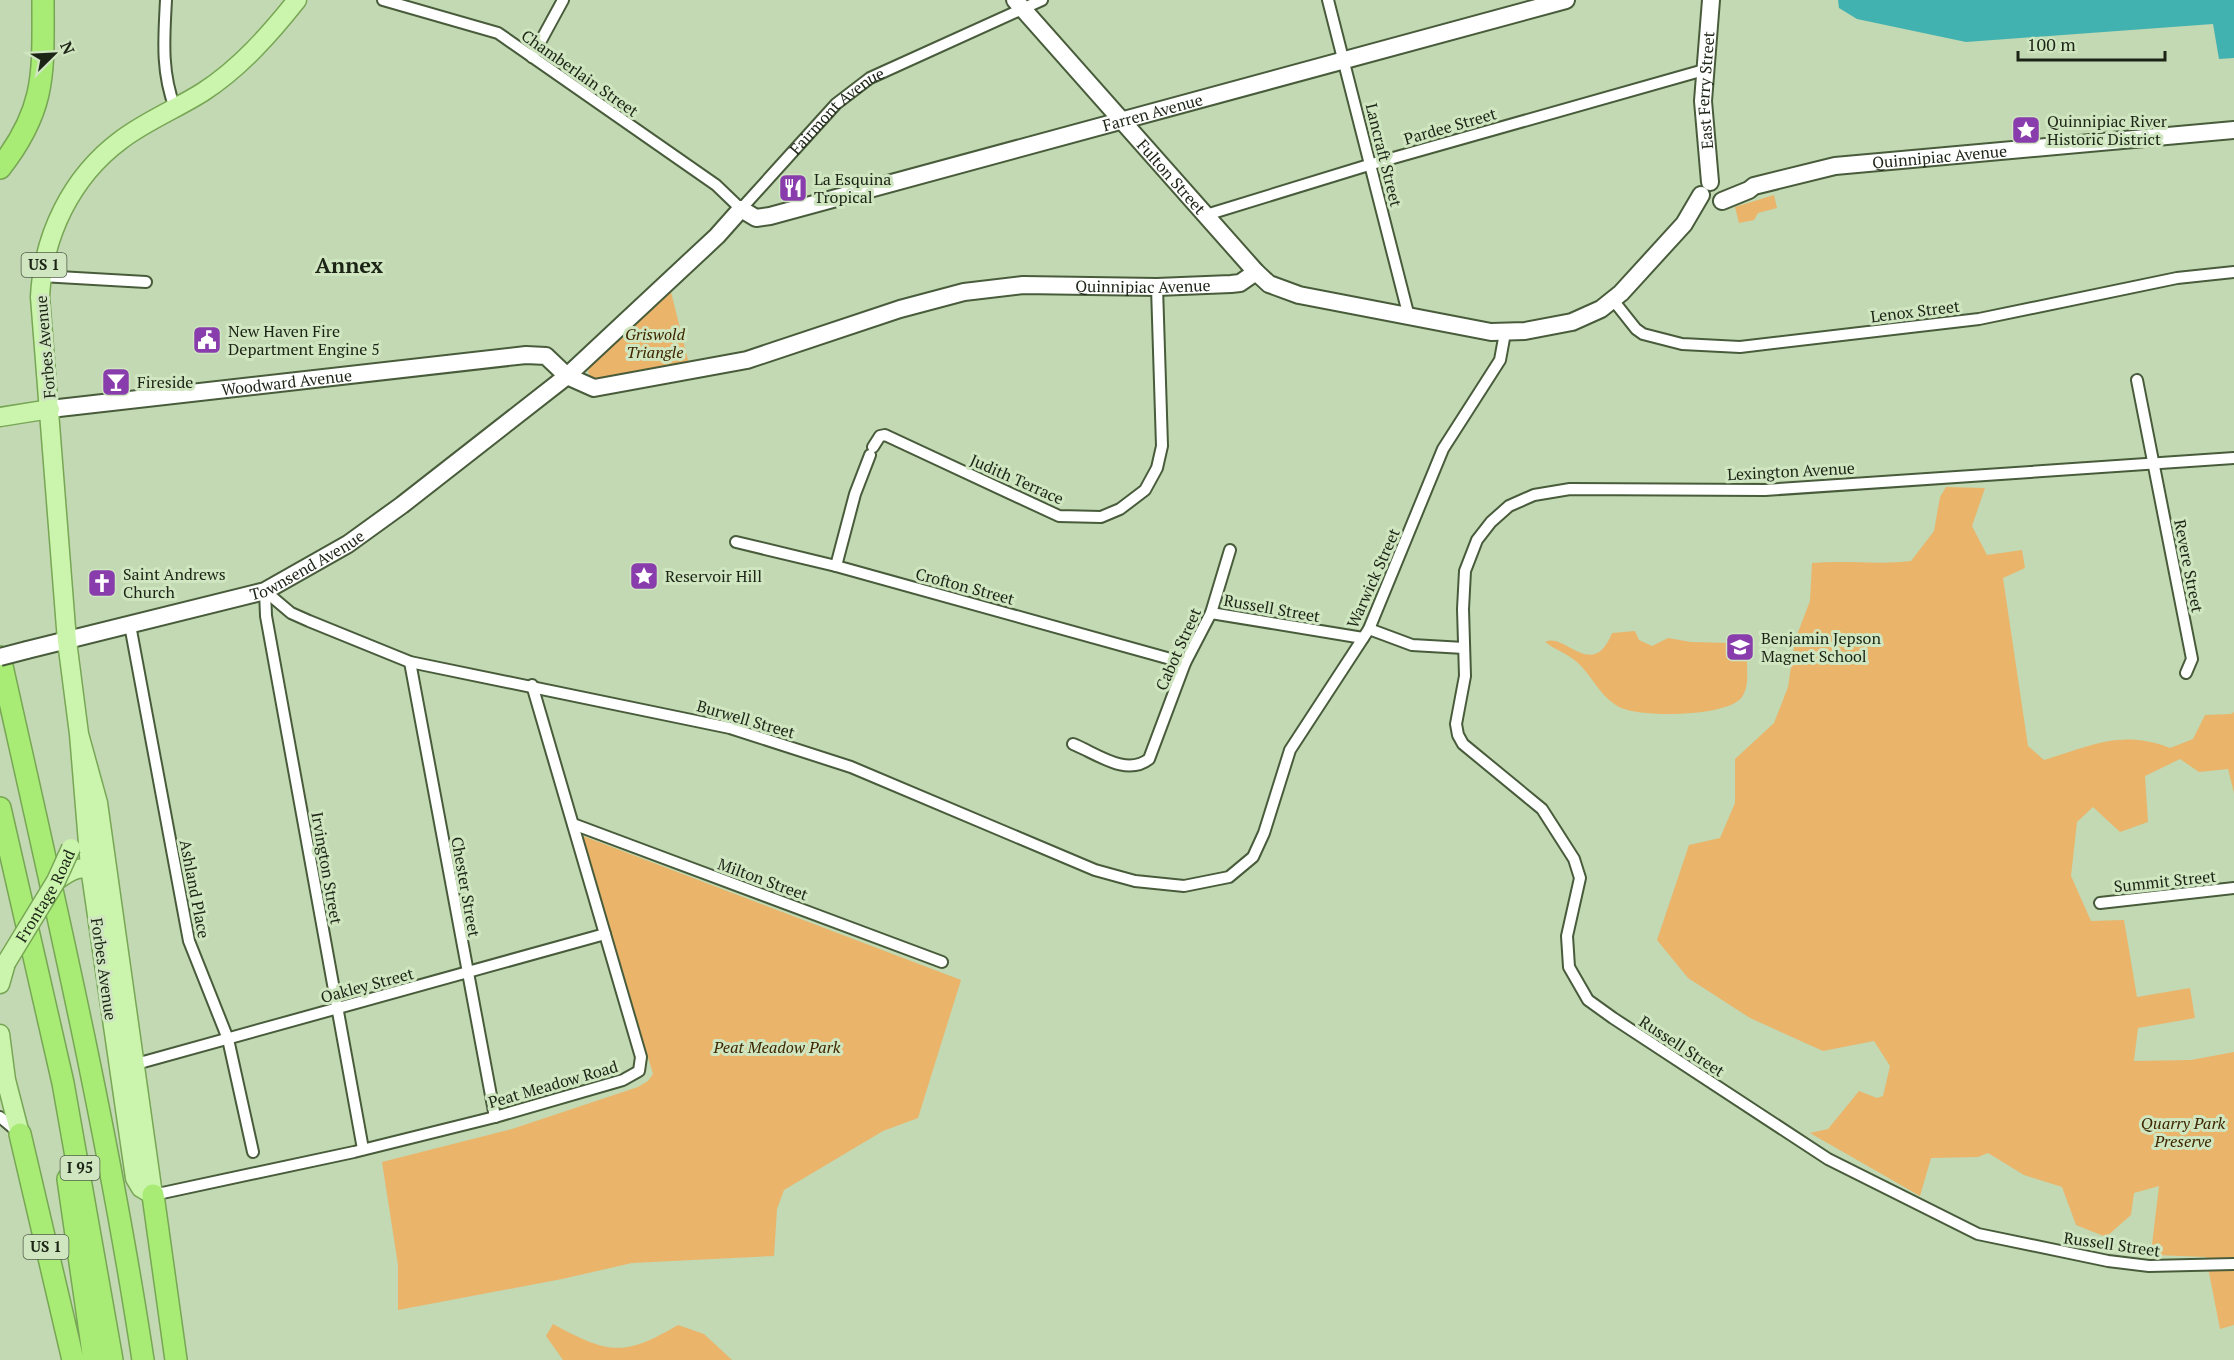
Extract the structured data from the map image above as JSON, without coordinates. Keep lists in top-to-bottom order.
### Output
{
  "streets": {
    "highway": ["US 1", "Forbes Avenue", "I 95"],
    "main road": [
      "East Ferry Street",
      "Farren Avenue",
      "Fairmont Avenue",
      "Quinnipiac Avenue",
      "Fulton Street",
      "Woodward Avenue",
      "Townsend Avenue",
      "Frontage Road"
    ],
    "street": [
      "Chamberlain Street",
      "Pardee Street",
      "Lancraft Street",
      "Lenox Street",
      "Lexington Avenue",
      "Judith Terrace",
      "Revere Street",
      "Warwick Street",
      "Crofton Street",
      "Russell Street",
      "Cabot Street",
      "Burwell Street",
      "Irvington Street",
      "Milton Street",
      "Summit Street",
      "Chester Street",
      "Ashland Place",
      "Oakley Street",
      "Peat Meadow Road"
    ]
  },
  "crossings": [
    ["Chamberlain Street", "Farren Avenue"],
    ["Chamberlain Street", "Fairmont Avenue"],
    ["East Ferry Street", "Pardee Street"],
    ["East Ferry Street", "Quinnipiac Avenue"],
    ["Farren Avenue", "Fairmont Avenue"],
    ["Farren Avenue", "Lancraft Street"],
    ["Farren Avenue", "Fulton Street"],
    ["Fairmont Avenue", "Quinnipiac Avenue"],
    ["Fairmont Avenue", "Fulton Street"],
    ["Fairmont Avenue", "Woodward Avenue"],
    ["Fairmont Avenue", "Townsend Avenue"],
    ["Pardee Street", "Lancraft Street"],
    ["Pardee Street", "Fulton Street"],
    ["Quinnipiac Avenue", "Fulton Street"],
    ["Quinnipiac Avenue", "Woodward Avenue"],
    ["Quinnipiac Avenue", "Judith Terrace"],
    ["Quinnipiac Avenue", "Townsend Avenue"],
    ["Forbes Avenue", "Woodward Avenue"],
    ["Forbes Avenue", "Townsend Avenue"],
    ["Forbes Avenue", "Frontage Road"],
    ["Forbes Avenue", "Oakley Street"],
    ["Forbes Avenue", "Peat Meadow Road"],
    ["Woodward Avenue", "Townsend Avenue"],
    ["Lexington Avenue", "Revere Street"],
    ["Lexington Avenue", "Russell Street"],
    ["Judith Terrace", "Crofton Street"],
    ["Townsend Avenue", "Burwell Street"],
    ["Townsend Avenue", "Irvington Street"],
    ["Townsend Avenue", "Ashland Place"],
    ["Townsend Avenue", "I 95"],
    ["Warwick Street", "Russell Street"],
    ["Warwick Street", "Burwell Street"],
    ["Crofton Street", "Cabot Street"],
    ["Russell Street", "Cabot Street"],
    ["Burwell Street", "Irvington Street"],
    ["Burwell Street", "Chester Street"],
    ["Burwell Street", "Peat Meadow Road"],
    ["Irvington Street", "Oakley Street"],
    ["Irvington Street", "Peat Meadow Road"],
    ["Milton Street", "Peat Meadow Road"],
    ["Chester Street", "Oakley Street"],
    ["Chester Street", "Peat Meadow Road"],
    ["Ashland Place", "Oakley Street"],
    ["Oakley Street", "Peat Meadow Road"]
  ],
  "districts": ["Annex"],
  "parks": ["Griswold Triangle", "Peat Meadow Park", "Quarry Park Preserve"],
  "places": {
    "place": ["Quinnipiac River Historic District", "Reservoir Hill"],
    "restaurant": ["La Esquina Tropical"],
    "public building": ["New Haven Fire Department Engine 5"],
    "bar": ["Fireside"],
    "church": ["Saint Andrews Church"],
    "school or university": ["Benjamin Jepson Magnet School"]
  },
  "scale_bar": "100 m",
  "north": "top right"
}
